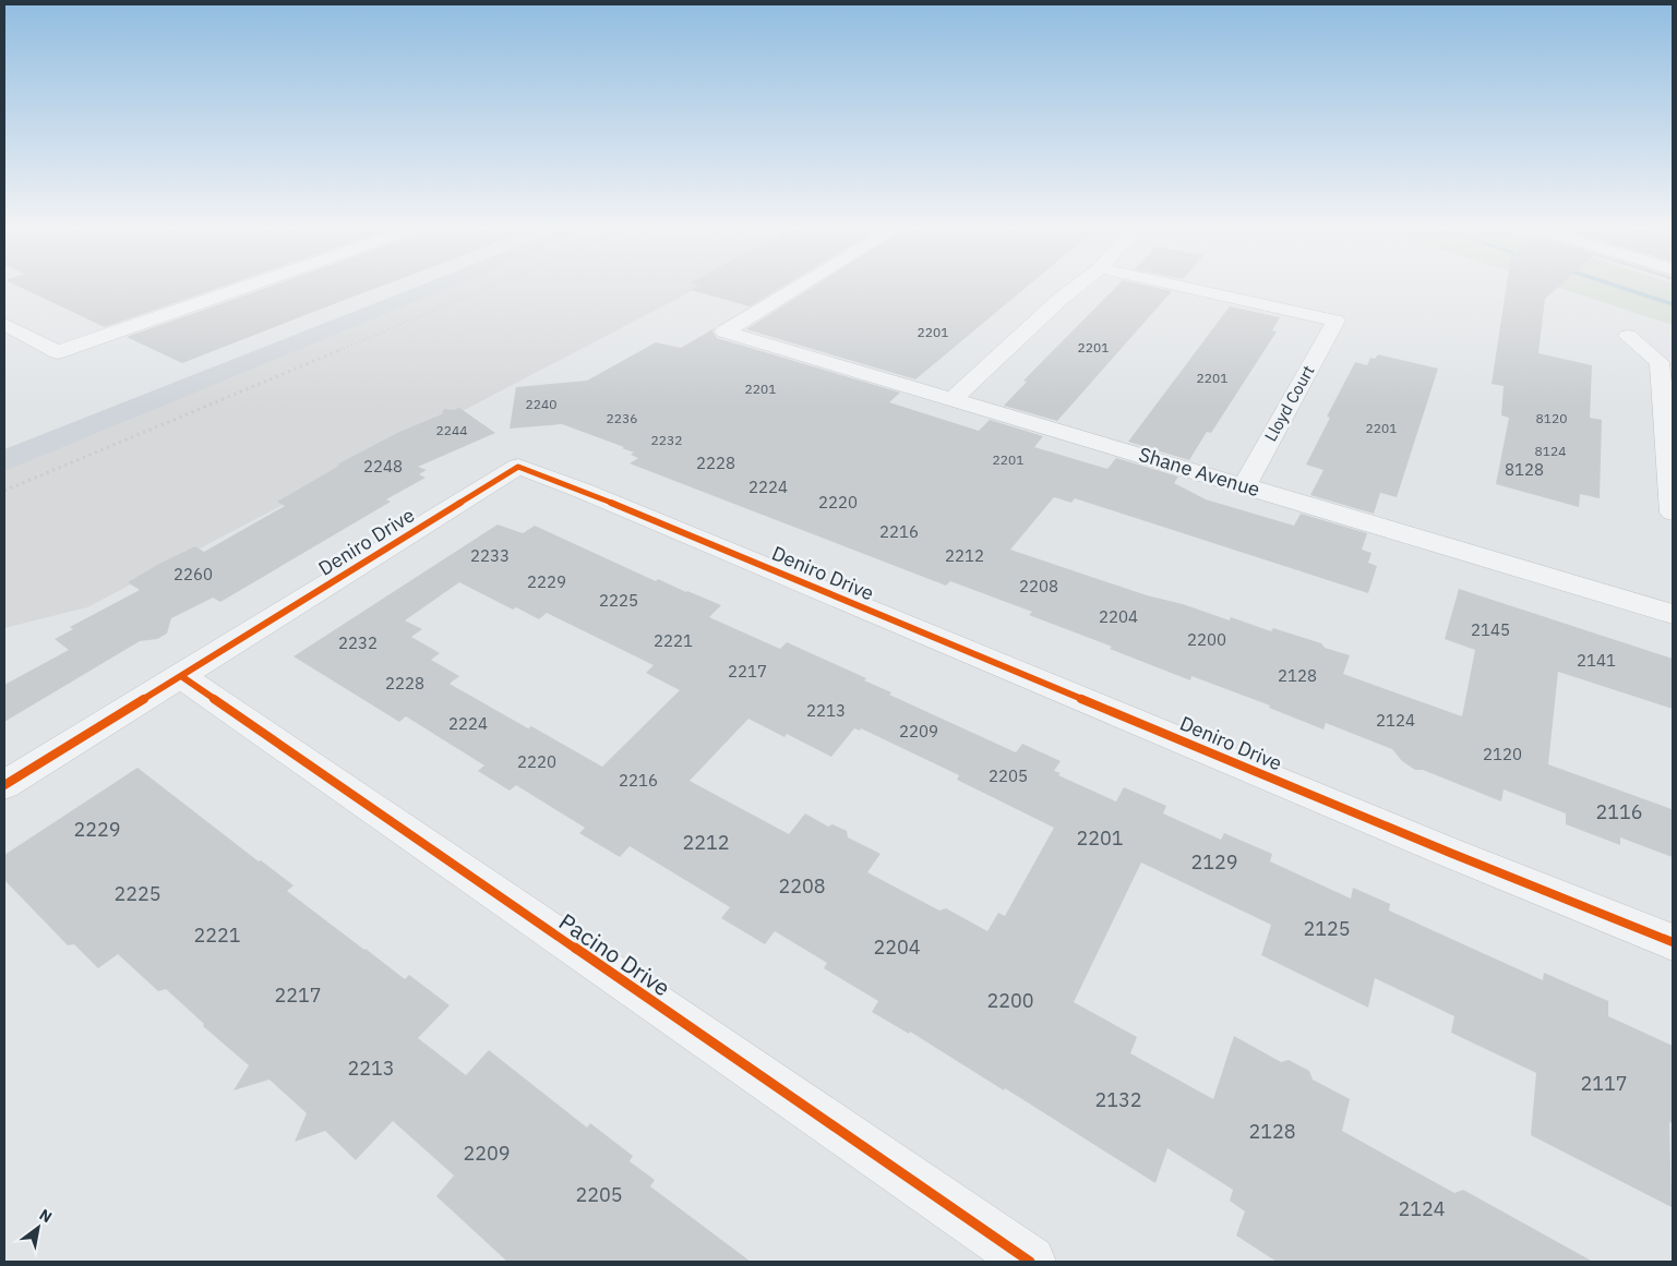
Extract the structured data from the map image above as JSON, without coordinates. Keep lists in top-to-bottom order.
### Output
{
  "streets": {
    "street": [
      "Lloyd Court",
      "Shane Avenue",
      "Deniro Drive",
      "Pacino Drive"
    ]
  },
  "crossings": [
    ["Lloyd Court", "Shane Avenue"],
    ["Deniro Drive", "Pacino Drive"]
  ],
  "house_numbers": [
    "2201",
    "2201",
    "2201",
    "2201",
    "2240",
    "2236",
    "8120",
    "2201",
    "2244",
    "2232",
    "8124",
    "2201",
    "2228",
    "2248",
    "8128",
    "2224",
    "2220",
    "2216",
    "2233",
    "2212",
    "2260",
    "2229",
    "2208",
    "2225",
    "2204",
    "2145",
    "2200",
    "2221",
    "2232",
    "2141",
    "2217",
    "2128",
    "2228",
    "2213",
    "2124",
    "2224",
    "2209",
    "2120",
    "2220",
    "2205",
    "2216",
    "2116",
    "2229",
    "2201",
    "2212",
    "2129",
    "2208",
    "2225",
    "2125",
    "2221",
    "2204",
    "2217",
    "2200",
    "2213",
    "2117",
    "2132",
    "2128",
    "2209",
    "2205",
    "2124"
  ],
  "north": "top right"
}
